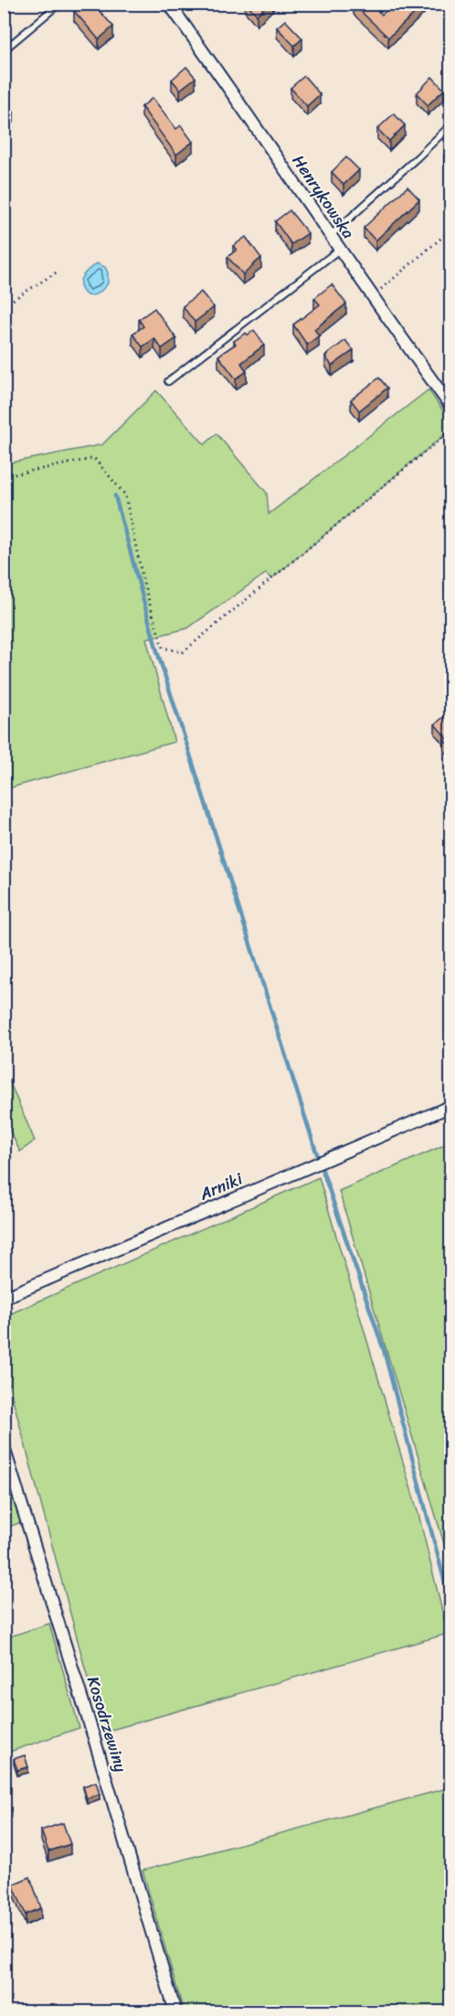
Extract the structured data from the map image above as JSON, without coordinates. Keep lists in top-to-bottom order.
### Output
{
  "streets": {
    "street": ["Henrykowska", "Arniki", "Kosodrzewiny"]
  }
}
